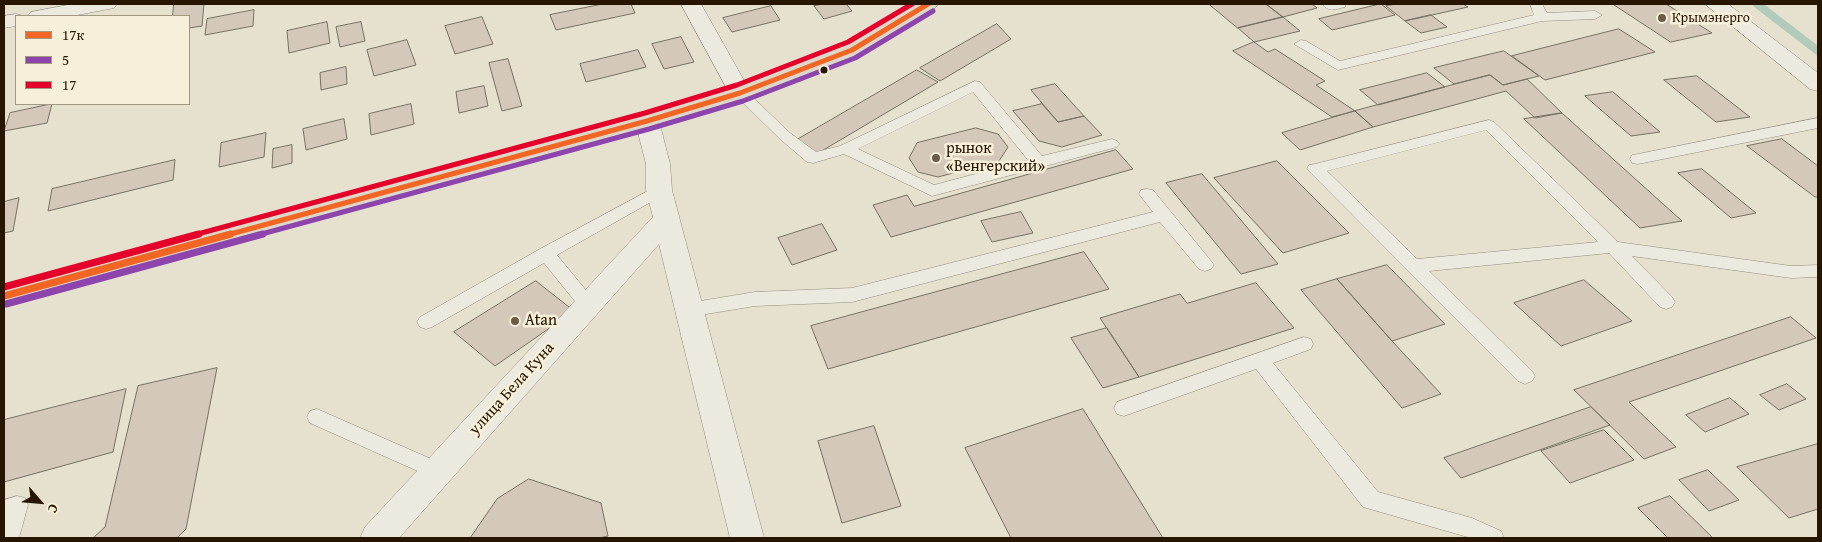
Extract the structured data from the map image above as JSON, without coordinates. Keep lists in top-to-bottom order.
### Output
{
  "streets": {
    "street": ["улица Бела Куна"]
  },
  "places": ["Крымэнерго", "рынок «Венгерский»", "Аtan"],
  "lines": ["transit line 17к", "transit line 17", "transit line 5"],
  "legend": ["17к", "5", "17"],
  "north": "bottom right"
}
